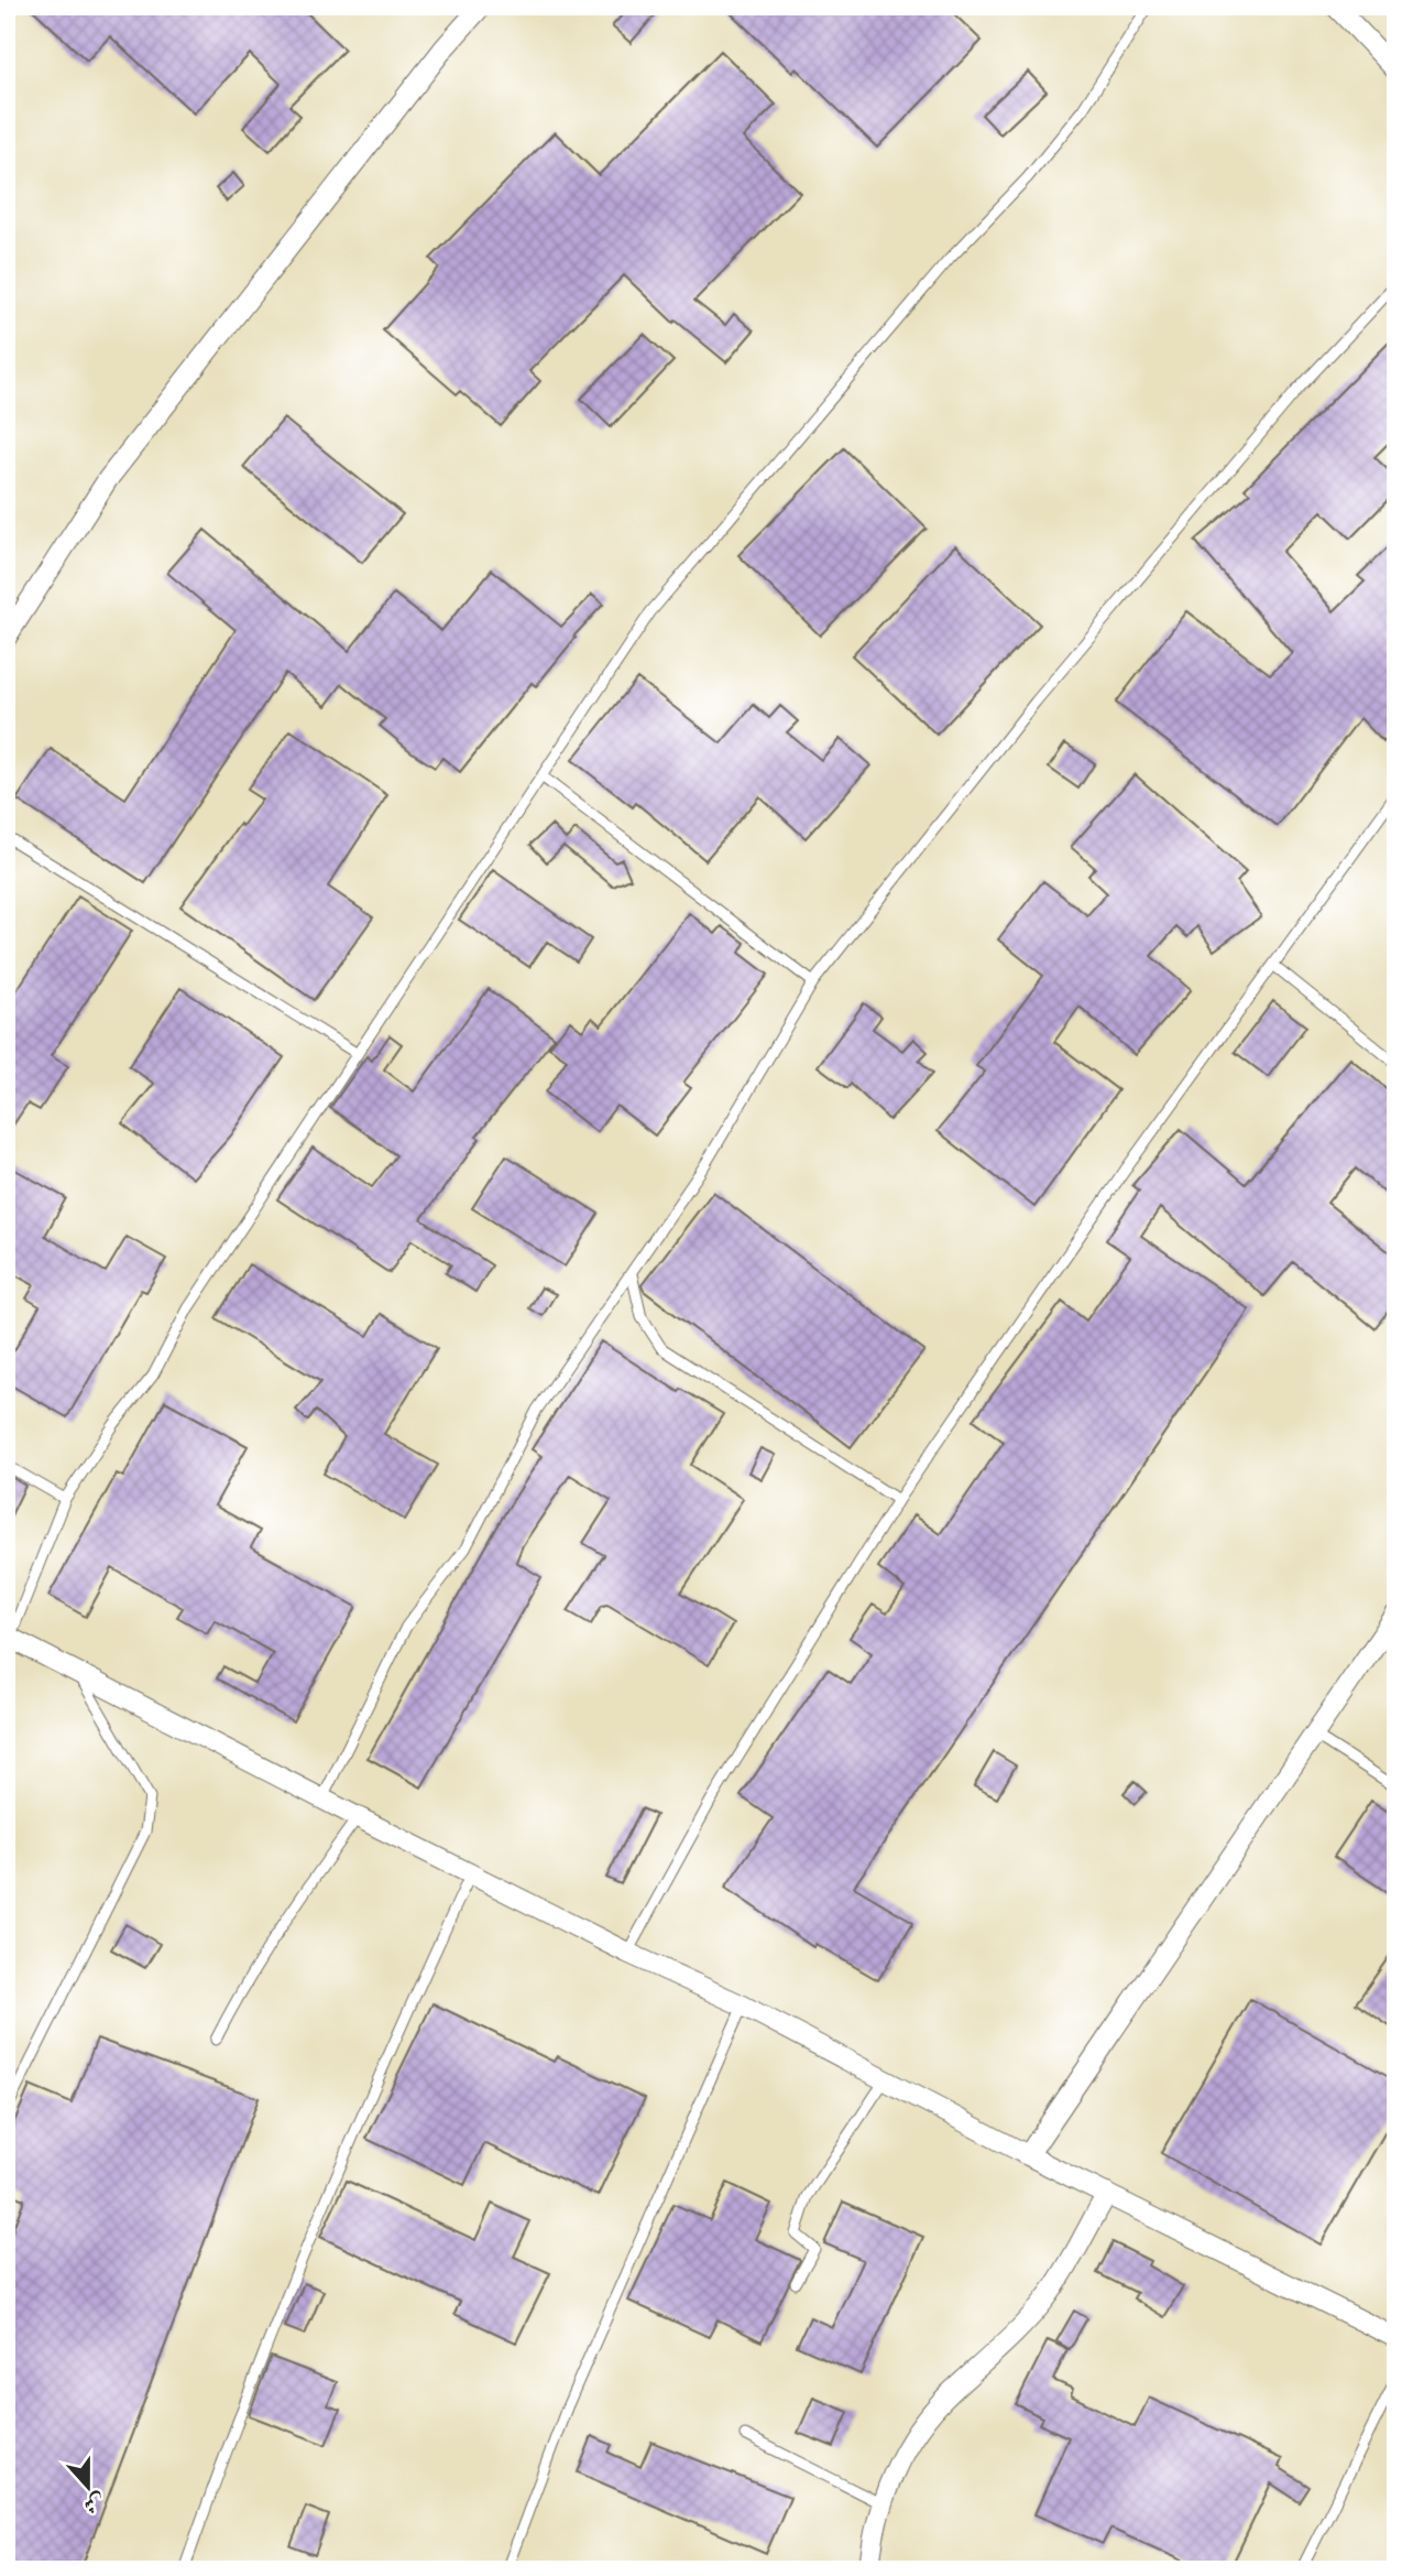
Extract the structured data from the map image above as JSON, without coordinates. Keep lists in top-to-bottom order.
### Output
{
  "north": "bottom"
}
